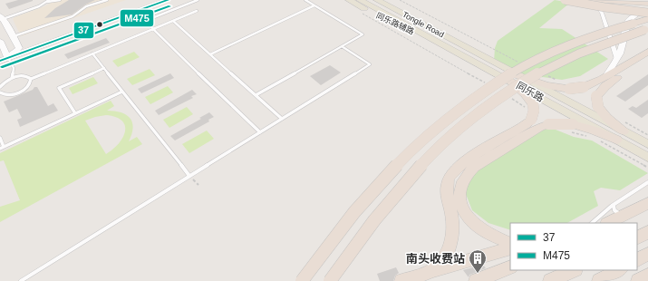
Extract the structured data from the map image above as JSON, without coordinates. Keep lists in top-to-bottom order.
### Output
{
  "streets": {
    "main road": ["同乐路辅路", "Tongle Road", "同乐路"]
  },
  "crossings": [
    ["同乐路辅路", "Tongle Road"],
    ["同乐路辅路", "同乐路"],
    ["Tongle Road", "同乐路"]
  ],
  "places": {
    "building": ["南头收费站"]
  },
  "lines": ["transit line 37", "transit line M475"],
  "legend": ["37", "M475"]
}
